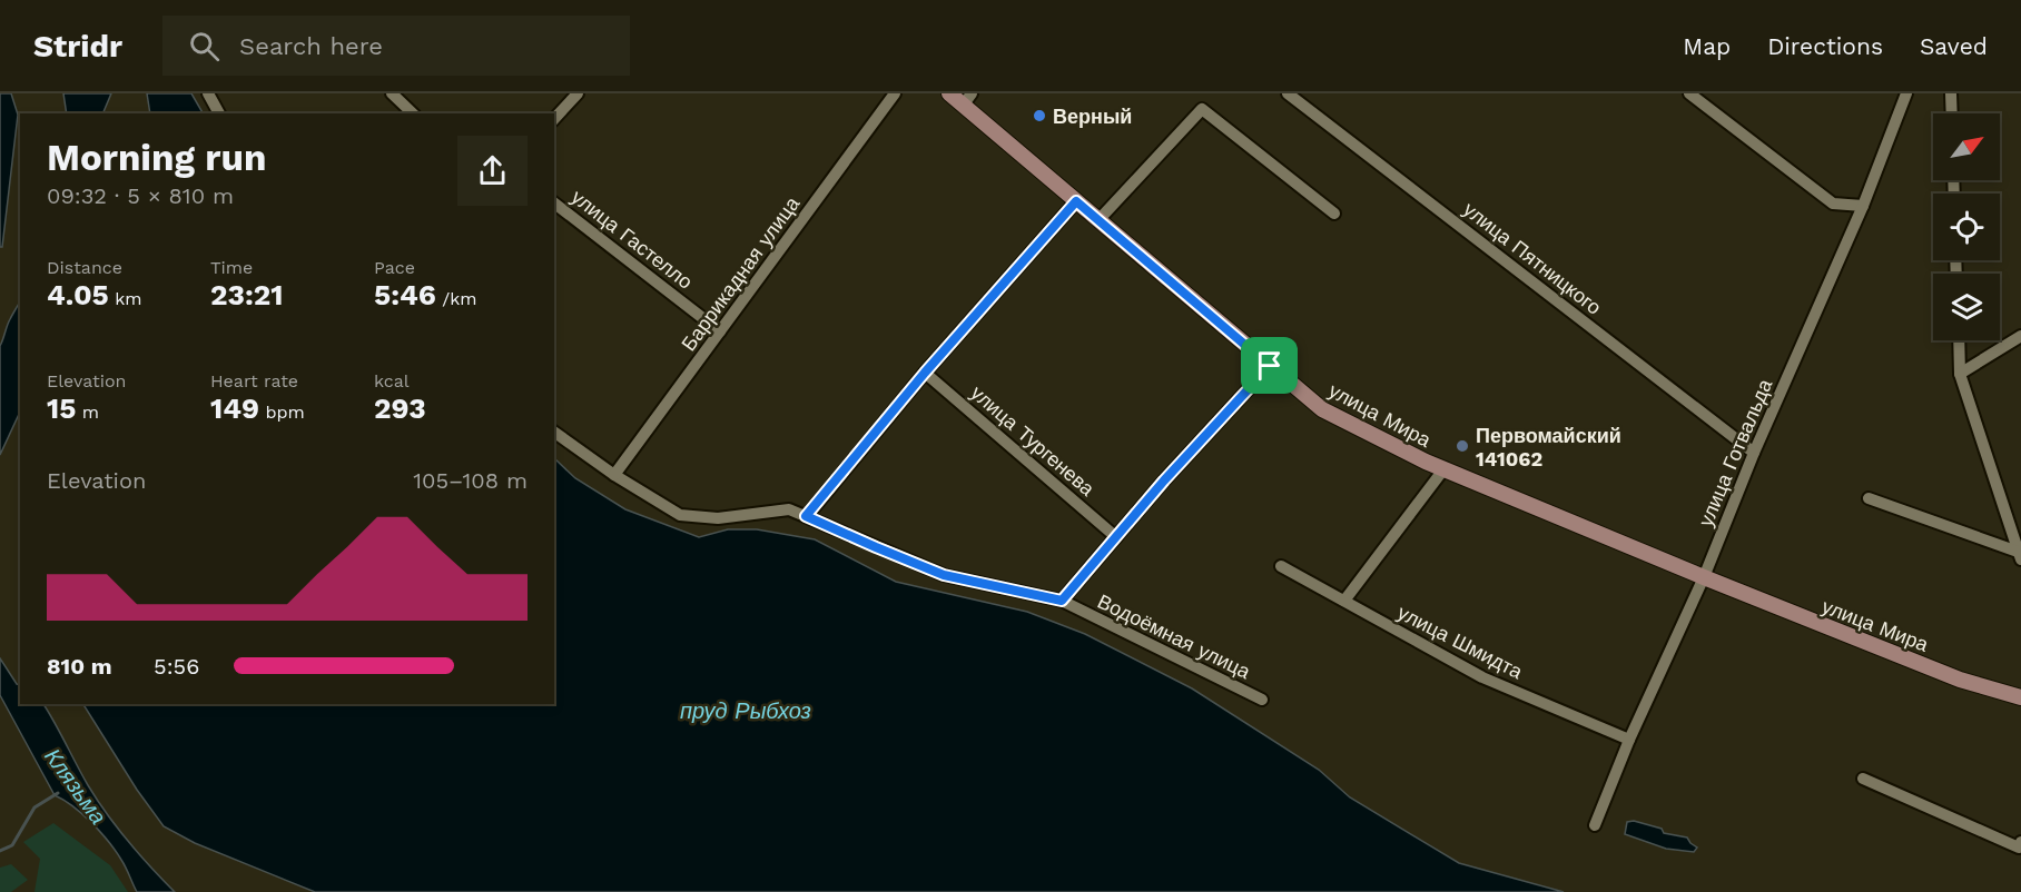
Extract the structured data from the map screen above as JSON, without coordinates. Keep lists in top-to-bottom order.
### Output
{
  "streets": {
    "street": [
      "улица Гастелло",
      "улица Пятницкого",
      "Баррикадная улица",
      "улица Мира",
      "улица Тургенева",
      "улица Готвальда",
      "Водоёмная улица",
      "улица Шмидта"
    ]
  },
  "crossings": [
    ["улица Гастелло", "Баррикадная улица"],
    ["улица Пятницкого", "улица Готвальда"],
    ["Баррикадная улица", "Водоёмная улица"],
    ["улица Мира", "улица Готвальда"],
    ["улица Готвальда", "улица Шмидта"]
  ],
  "water": ["пруд Рыбхоз", "Клязьма"],
  "places": ["Верный", "Первомайский 141062"],
  "north": "top right",
  "page": {
    "header": "Stridr",
    "search": "Search here",
    "nav": ["Map", "Directions", "Saved"],
    "heading": ["Morning run", "09:32 · 5 × 810 m"],
    "stats": [
      ["Distance", "4.05 km"],
      ["Time", "23:21"],
      ["Pace", "5:46 /km"],
      ["Elevation", "15 m"],
      ["Heart rate", "149 bpm"],
      ["kcal", "293"]
    ],
    "chart": ["Elevation", "105–108 m"],
    "list": [
      {
        "name": "810 m",
        "note": "5:56"
      }
    ]
  }
}
